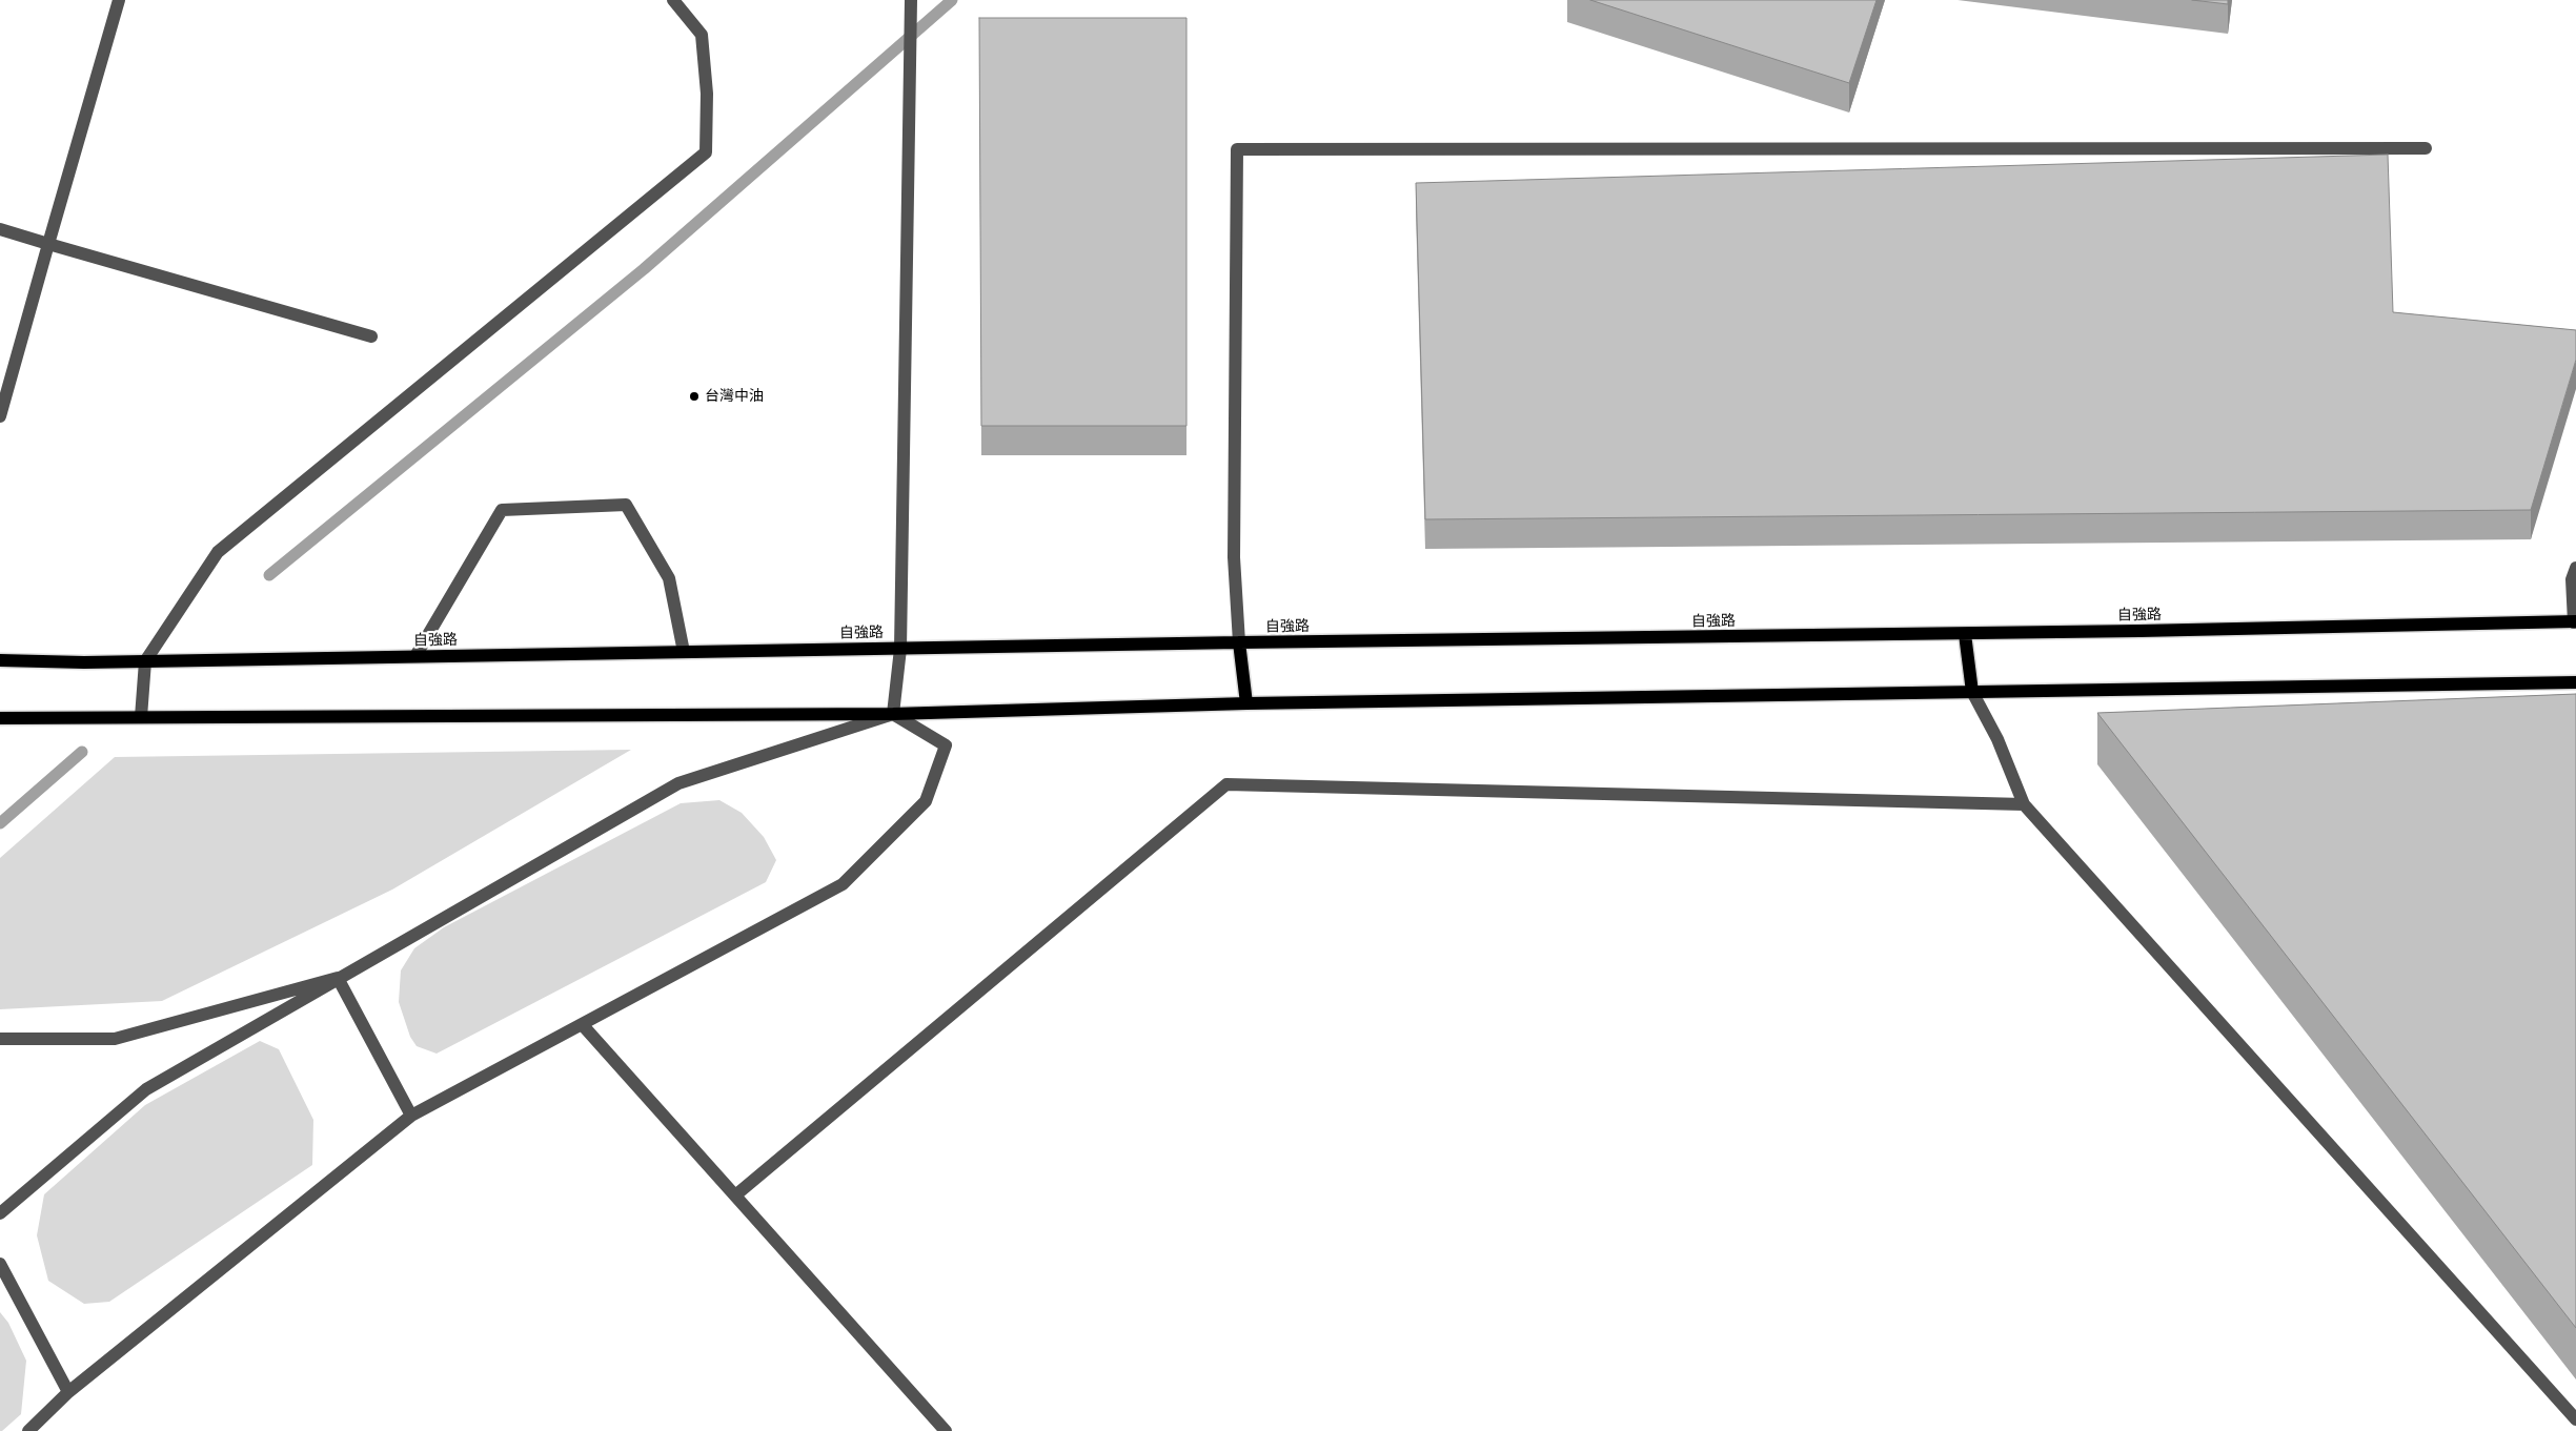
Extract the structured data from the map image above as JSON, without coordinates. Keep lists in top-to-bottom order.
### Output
{
  "streets": {
    "main road": ["自強路"]
  },
  "places": ["台灣中油"]
}
